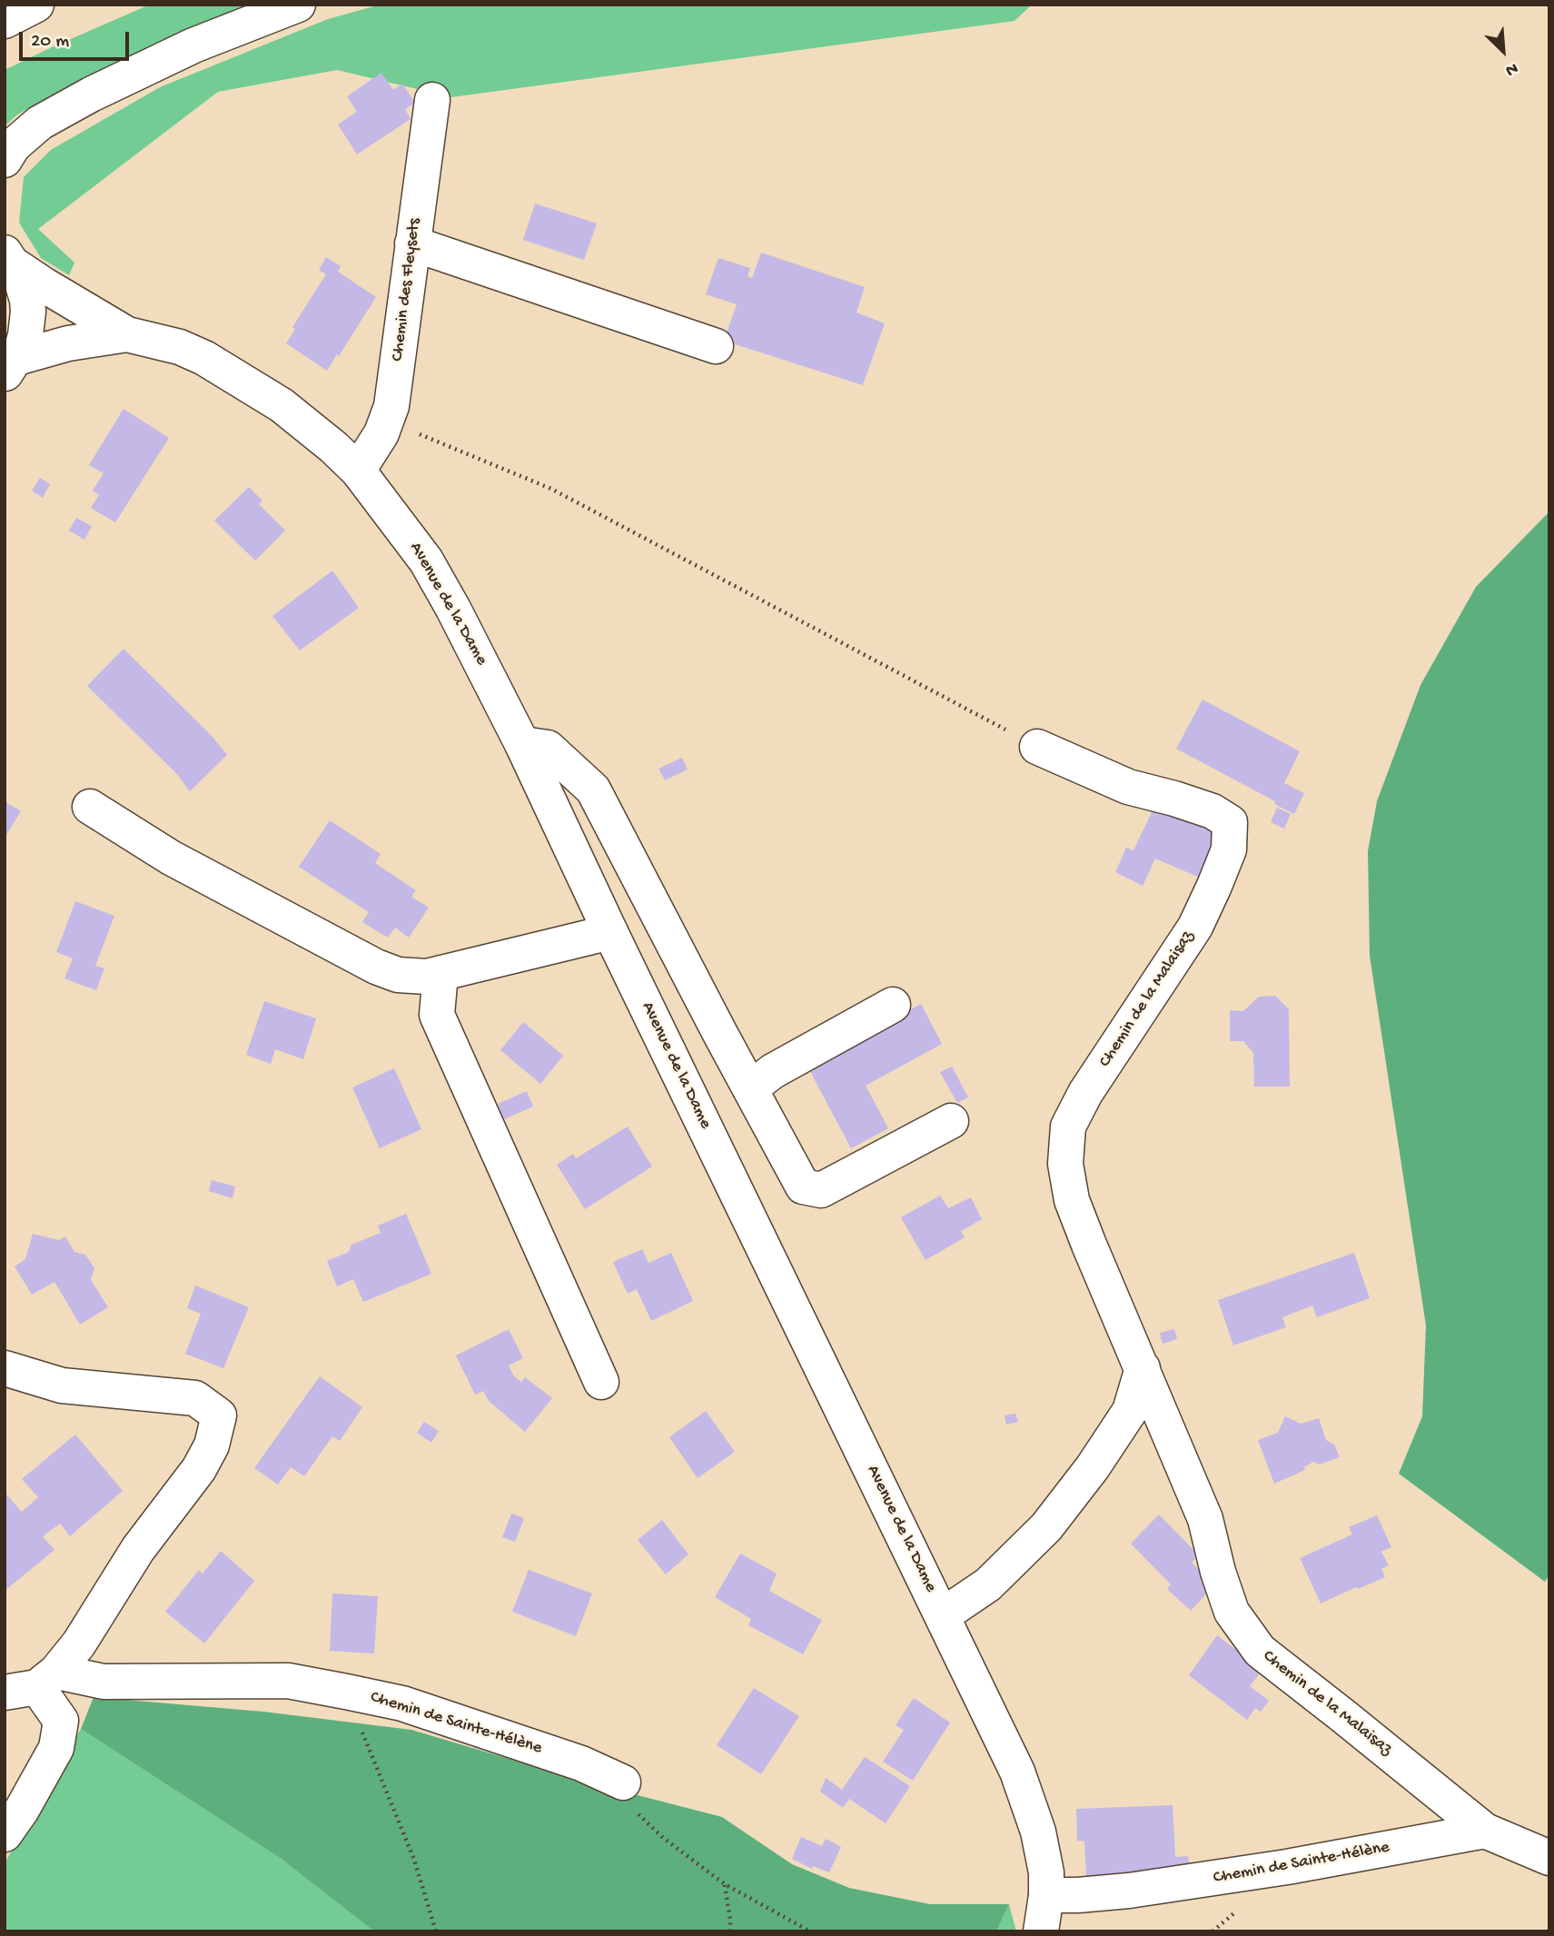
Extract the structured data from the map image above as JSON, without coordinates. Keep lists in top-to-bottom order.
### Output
{
  "streets": {
    "main road": [
      "Chemin des Fleysets",
      "Avenue de la Dame",
      "Chemin de la Malaisaz",
      "Chemin de Sainte-Hélène"
    ]
  },
  "crossings": [
    ["Chemin des Fleysets", "Avenue de la Dame"],
    ["Avenue de la Dame", "Chemin de Sainte-Hélène"],
    ["Chemin de la Malaisaz", "Chemin de Sainte-Hélène"]
  ],
  "scale_bar": "20 m",
  "north": "bottom right"
}
